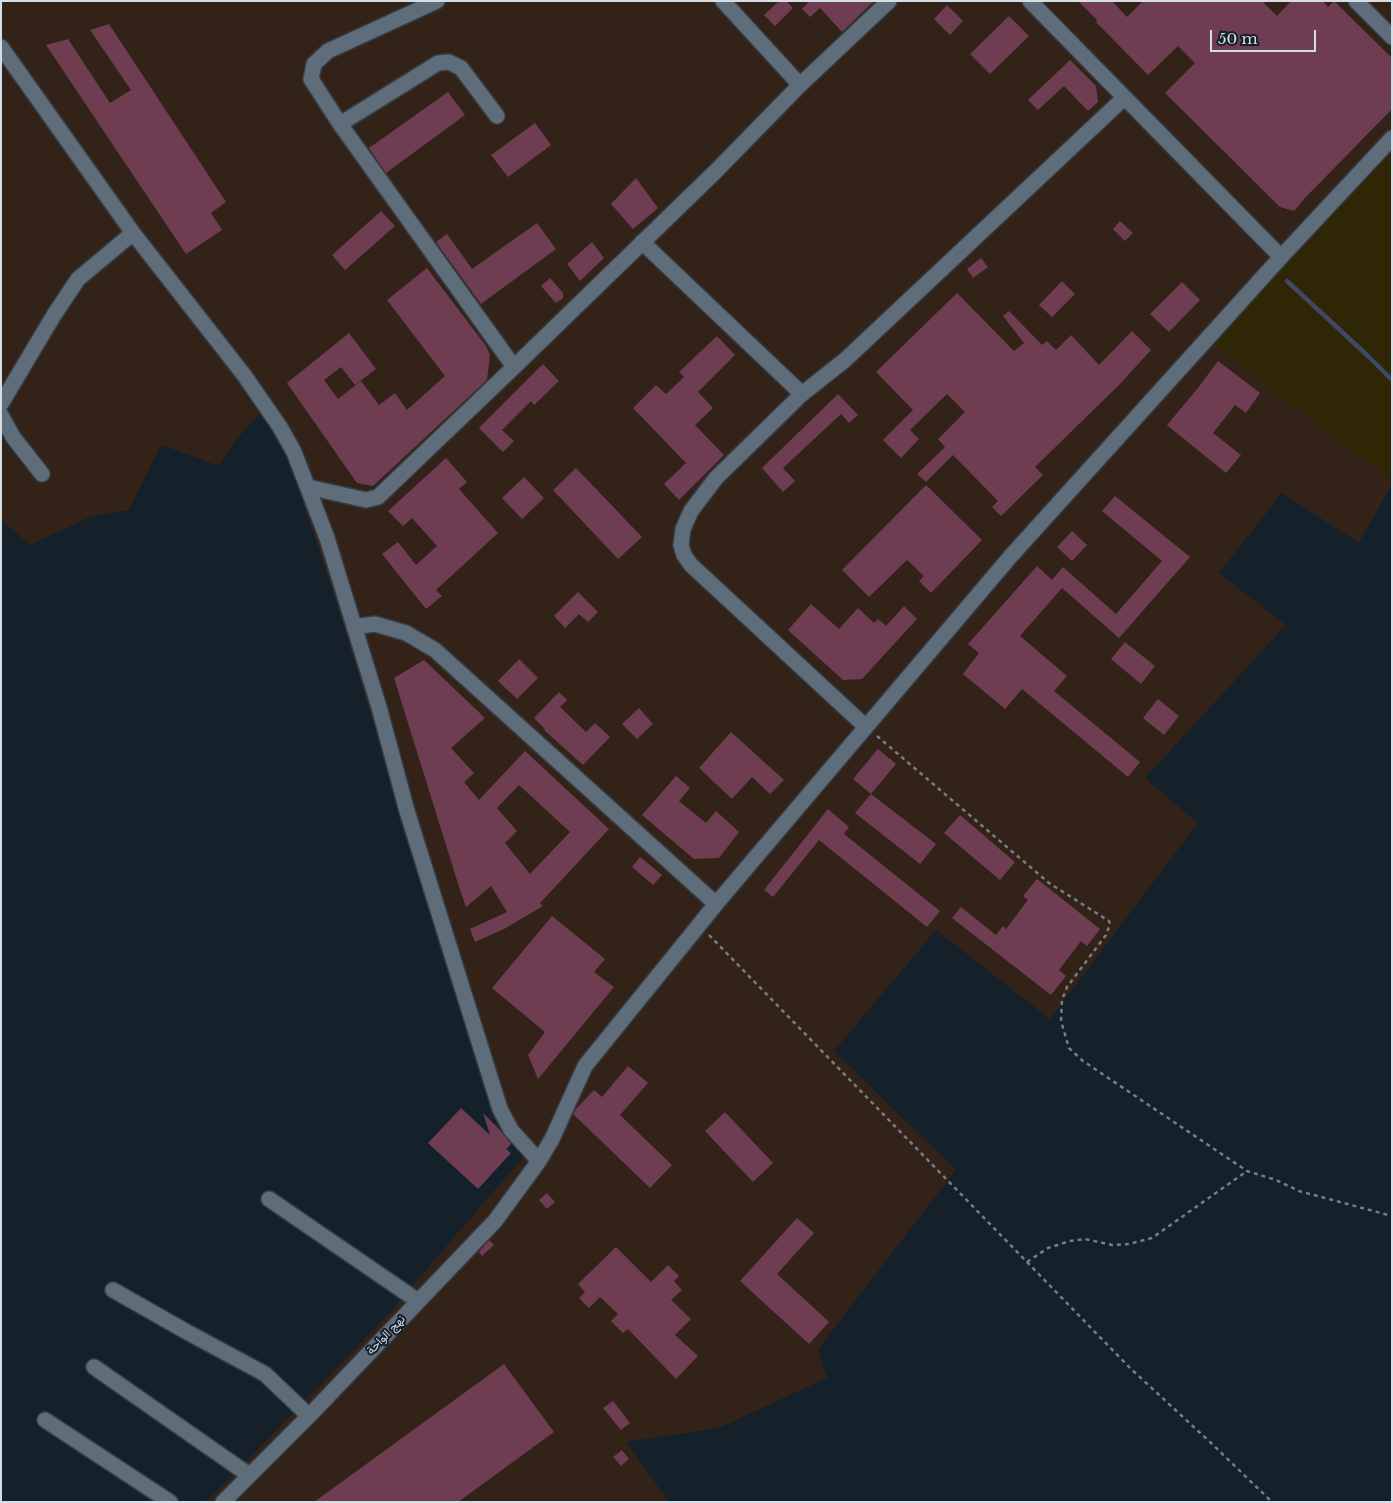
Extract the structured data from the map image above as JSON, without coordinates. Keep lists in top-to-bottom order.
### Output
{
  "streets": {
    "street": ["نهج الواحة"]
  },
  "scale_bar": "50 m"
}
